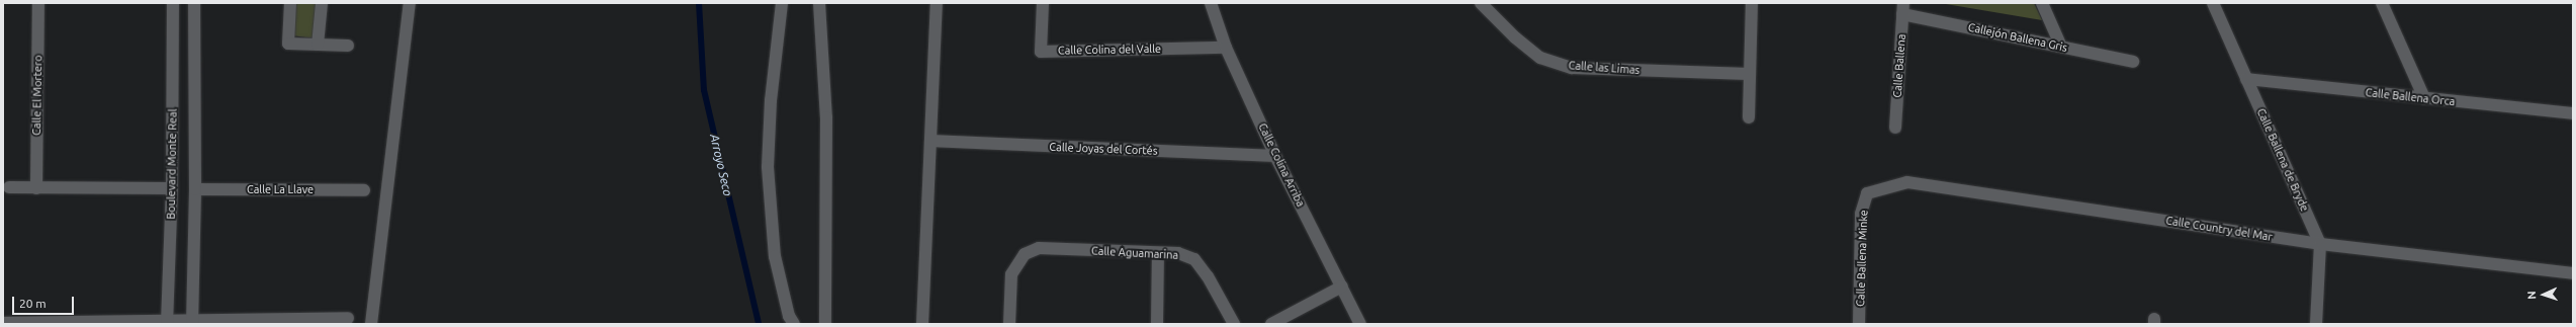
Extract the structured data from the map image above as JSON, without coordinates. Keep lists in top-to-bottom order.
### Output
{
  "streets": {
    "street": [
      "Callejón Ballena Gris",
      "Calle Colina del Valle",
      "Calle Ballena",
      "Calle las Limas",
      "Calle El Mortero",
      "Calle Ballena Orca",
      "Calle Joyas del Cortés",
      "Calle Ballena de Bryde",
      "Boulevard Monte Real",
      "Calle Colina Arriba",
      "Calle La Llave",
      "Calle Country del Mar",
      "Calle Aguamarina",
      "Calle Ballena Minke"
    ]
  },
  "crossings": [
    ["Callejón Ballena Gris", "Calle Ballena"],
    ["Calle Colina del Valle", "Calle Colina Arriba"],
    ["Calle Ballena Orca", "Calle Ballena de Bryde"],
    ["Calle Joyas del Cortés", "Calle Colina Arriba"],
    ["Calle Ballena de Bryde", "Calle Country del Mar"],
    ["Boulevard Monte Real", "Calle La Llave"],
    ["Calle Country del Mar", "Calle Ballena Minke"]
  ],
  "water": ["Arroyo Seco"],
  "scale_bar": "20 m",
  "north": "left"
}
